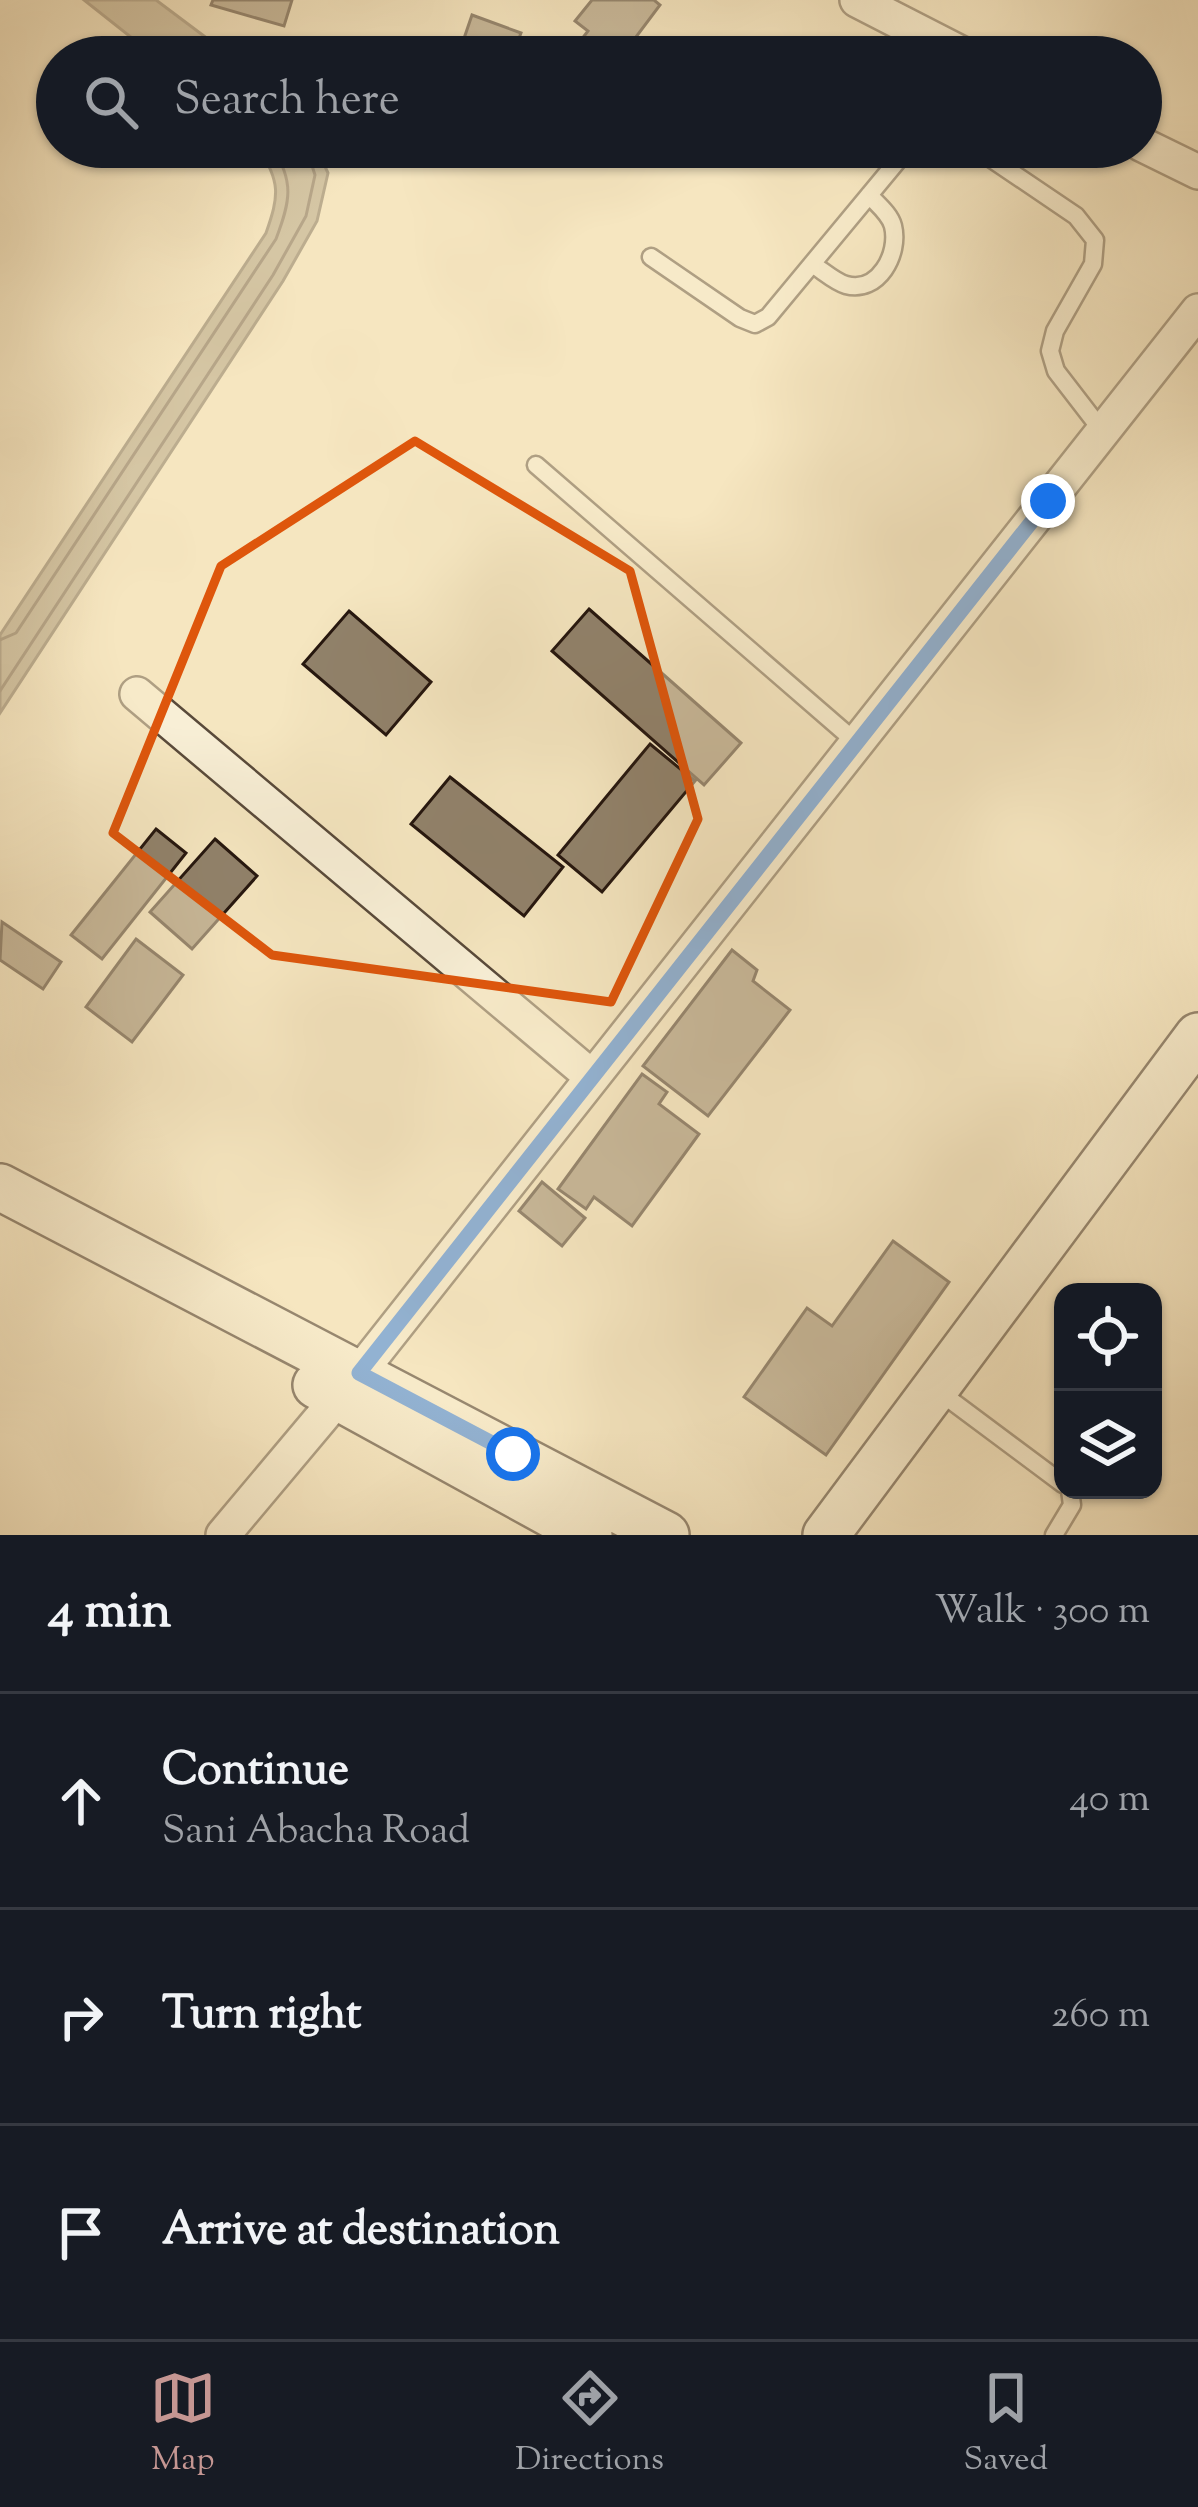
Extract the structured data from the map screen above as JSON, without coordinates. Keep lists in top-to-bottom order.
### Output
{
  "page": {
    "search": "Search here",
    "heading": ["4 min", "Walk · 300 m"],
    "list": [
      ["Continue", "Sani Abacha Road", "40 m"],
      ["Turn right", "260 m"],
      "Arrive at destination"
    ],
    "nav": ["Map", "Directions", "Saved"]
  }
}
